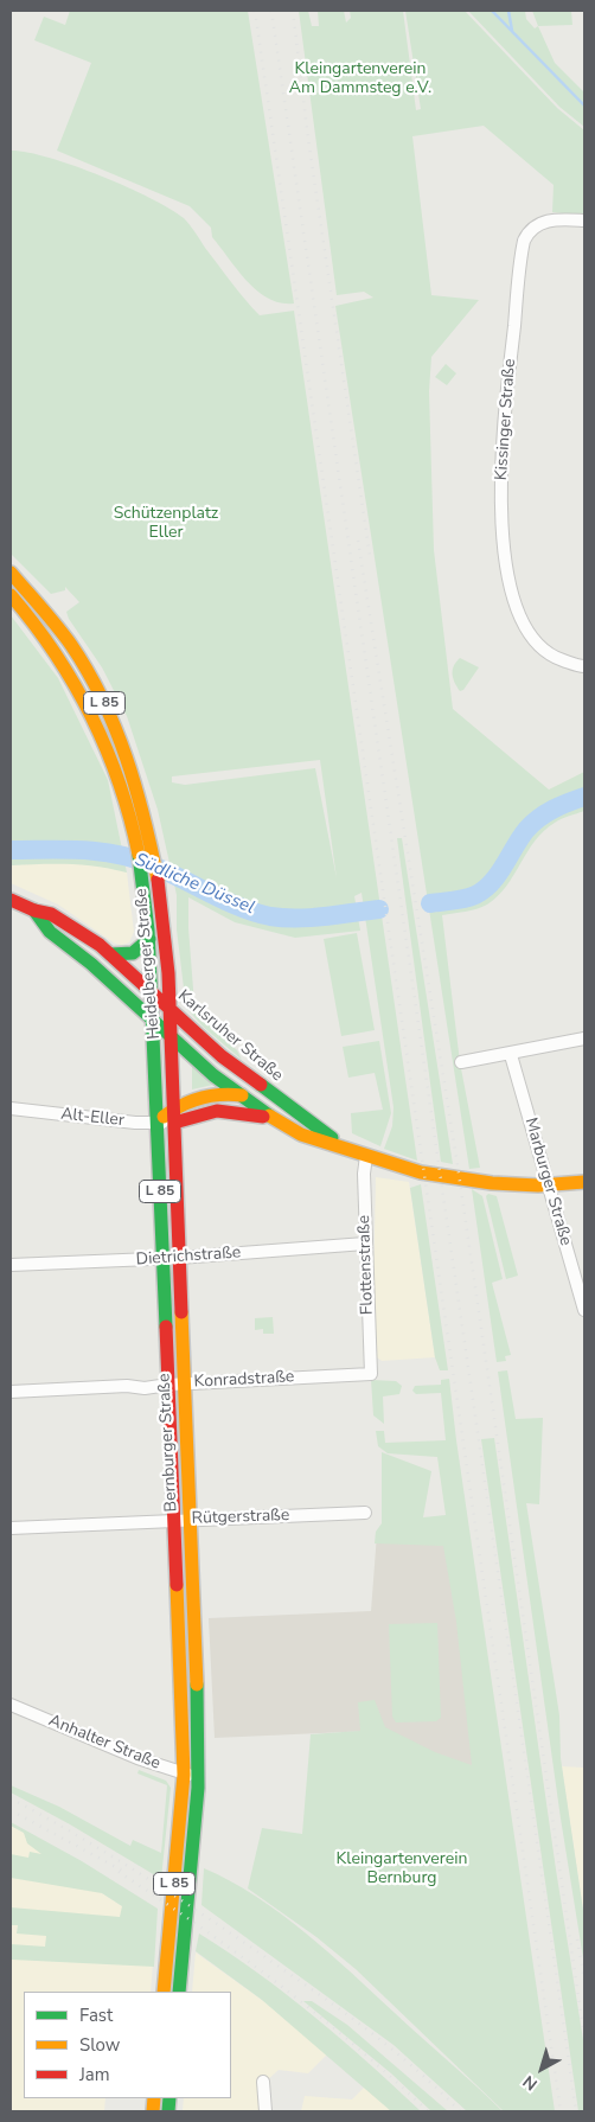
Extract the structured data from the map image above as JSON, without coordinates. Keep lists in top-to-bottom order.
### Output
{
  "streets": {
    "main road": [
      "L 85",
      "Heidelberger Straße",
      "Karlsruher Straße",
      "Bernburger Straße"
    ],
    "street": [
      "Kissinger Straße",
      "Alt-Eller",
      "Marburger Straße",
      "Dietrichstraße",
      "Flottenstraße",
      "Konradstraße",
      "Rütgerstraße",
      "Anhalter Straße"
    ]
  },
  "crossings": [
    ["L 85", "Bernburger Straße"],
    ["L 85", "Anhalter Straße"],
    ["Heidelberger Straße", "Karlsruher Straße"],
    ["Heidelberger Straße", "Alt-Eller"],
    ["Heidelberger Straße", "Bernburger Straße"],
    ["Karlsruher Straße", "Marburger Straße"],
    ["Karlsruher Straße", "Flottenstraße"],
    ["Alt-Eller", "Bernburger Straße"],
    ["Dietrichstraße", "Flottenstraße"],
    ["Dietrichstraße", "Bernburger Straße"],
    ["Flottenstraße", "Konradstraße"],
    ["Konradstraße", "Bernburger Straße"],
    ["Bernburger Straße", "Rütgerstraße"],
    ["Bernburger Straße", "Anhalter Straße"]
  ],
  "water": ["Südliche Düssel"],
  "parks": ["Kleingartenverein Am Dammsteg e.V.", "Schützenplatz Eller", "Kleingartenverein Bernburg"],
  "legend": ["Fast", "Slow", "Jam"],
  "north": "bottom left"
}
